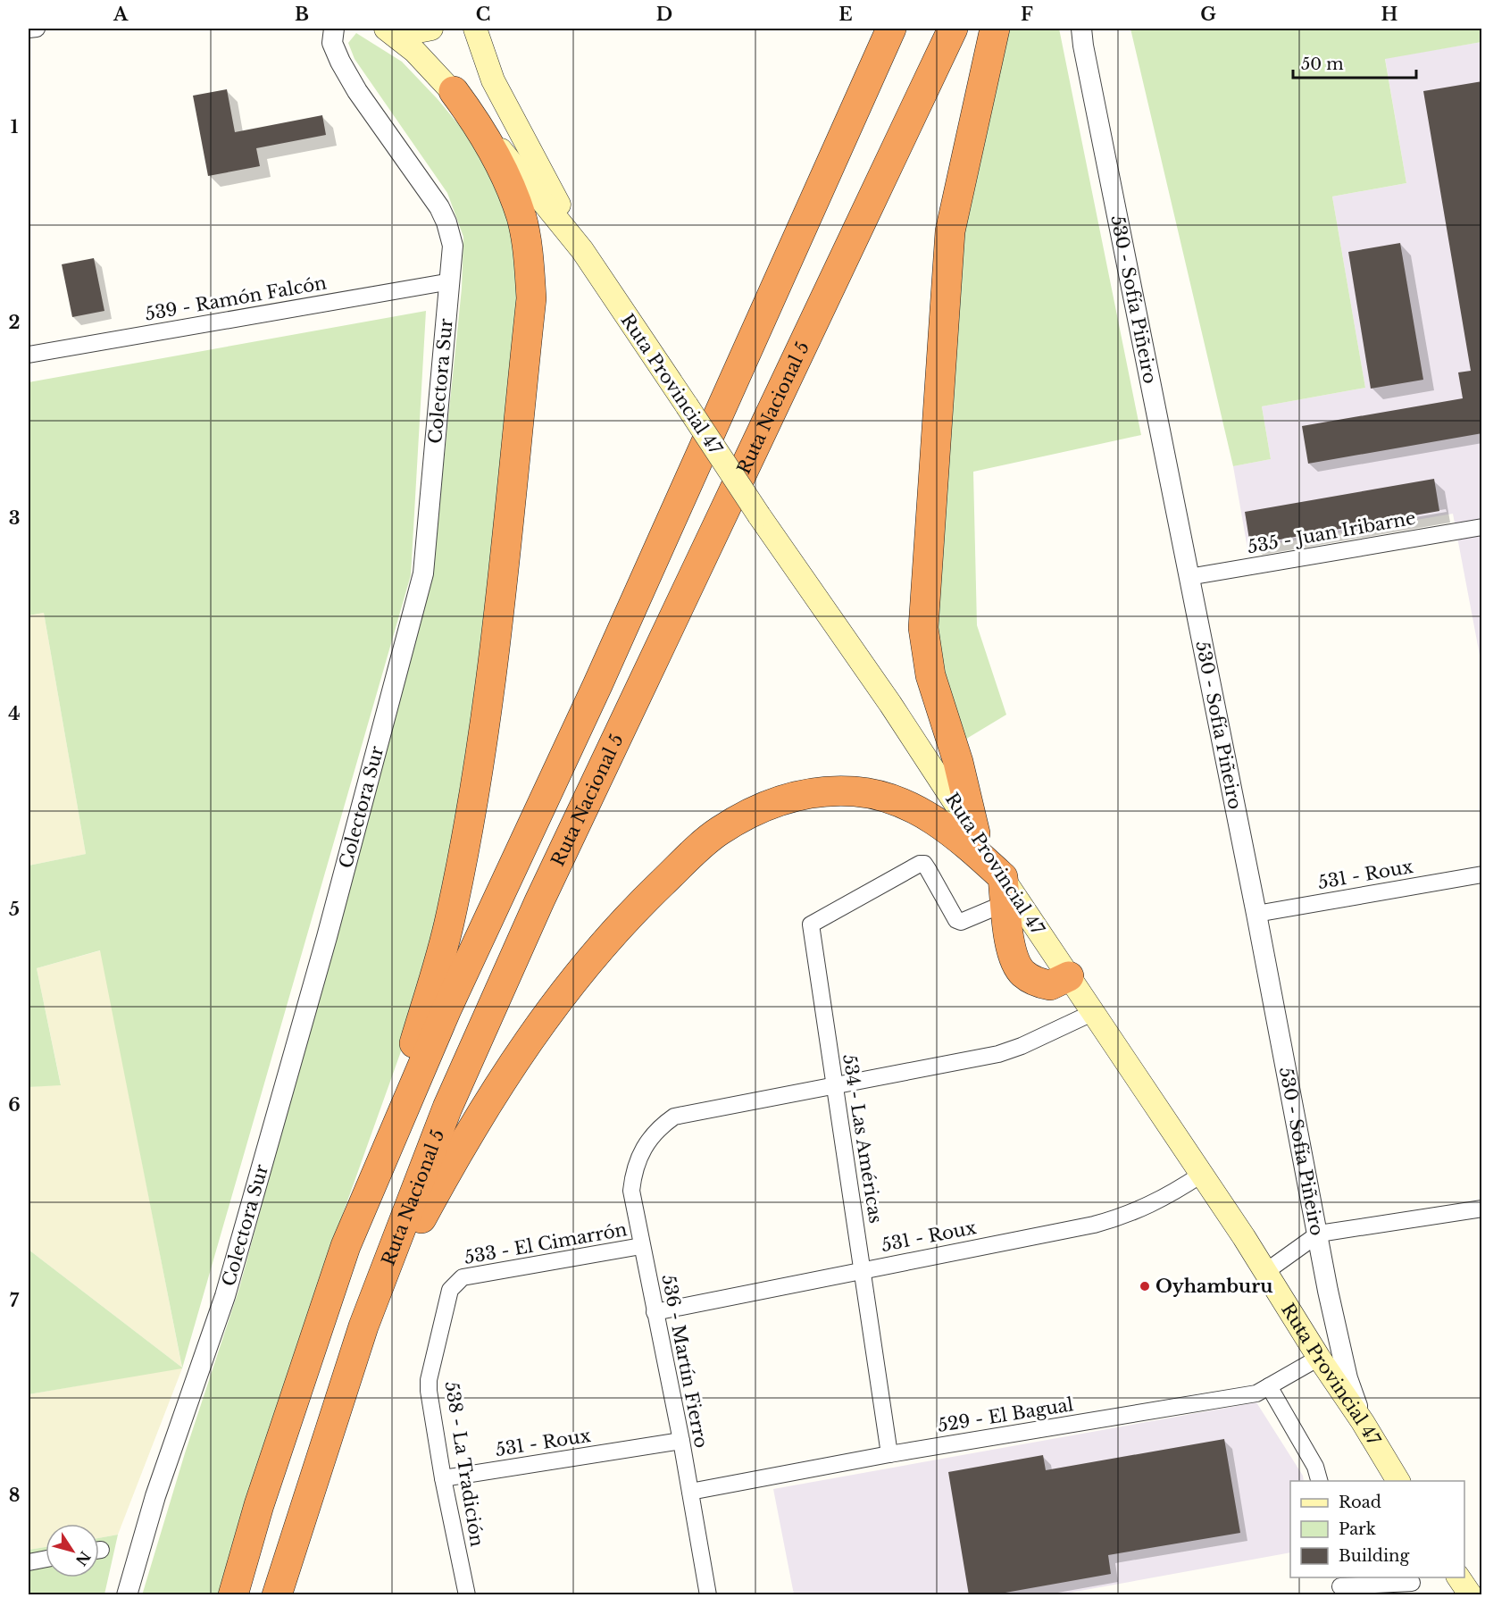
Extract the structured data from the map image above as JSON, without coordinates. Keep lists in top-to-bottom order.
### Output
{
  "streets": {
    "highway": ["Ruta Nacional 5"],
    "main road": ["Ruta Provincial 47"],
    "street": [
      "539 - Ramón Falcón",
      "530 - Sofía Piñeiro",
      "Colectora Sur",
      "535 - Juan Iribarne",
      "531 - Roux",
      "534 - Las Américas",
      "533 - El Cimarrón",
      "536 - Martín Fierro",
      "529 - El Bagual",
      "538 - La Tradición"
    ]
  },
  "crossings": [
    ["539 - Ramón Falcón", "Colectora Sur"],
    ["530 - Sofía Piñeiro", "Ruta Provincial 47"],
    ["530 - Sofía Piñeiro", "535 - Juan Iribarne"],
    ["530 - Sofía Piñeiro", "531 - Roux"],
    ["Ruta Provincial 47", "531 - Roux"],
    ["Ruta Provincial 47", "534 - Las Américas"],
    ["Ruta Provincial 47", "529 - El Bagual"],
    ["531 - Roux", "534 - Las Américas"],
    ["531 - Roux", "536 - Martín Fierro"],
    ["531 - Roux", "538 - La Tradición"],
    ["534 - Las Américas", "536 - Martín Fierro"],
    ["534 - Las Américas", "529 - El Bagual"],
    ["533 - El Cimarrón", "536 - Martín Fierro"],
    ["533 - El Cimarrón", "538 - La Tradición"],
    ["536 - Martín Fierro", "529 - El Bagual"]
  ],
  "places": ["Oyhamburu"],
  "legend": ["Road", "Park", "Building"],
  "scale_bar": "50 m",
  "north": "bottom right",
  "grid": {
    "columns": [
      "A",
      "B",
      "C",
      "D",
      "E",
      "F",
      "G",
      "H"
    ],
    "rows": [
      "1",
      "2",
      "3",
      "4",
      "5",
      "6",
      "7",
      "8"
    ]
  }
}
